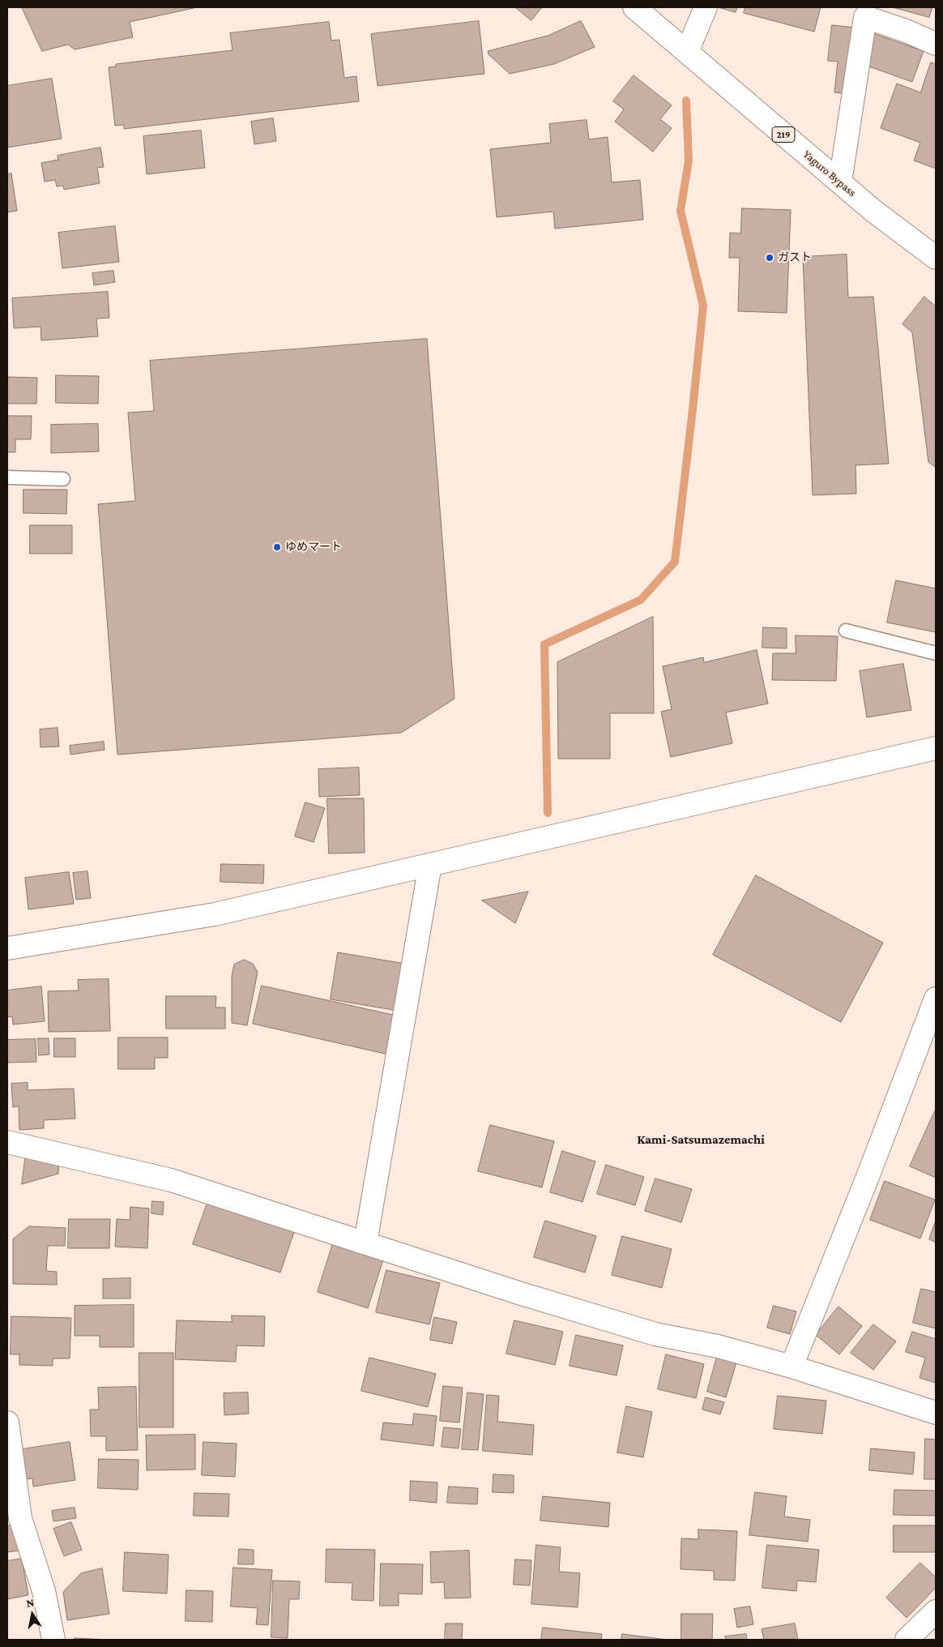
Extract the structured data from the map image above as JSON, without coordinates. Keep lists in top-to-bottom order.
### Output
{
  "streets": {
    "main road": ["219", "Yaguro Bypass"]
  },
  "districts": ["Kami-Satsumazemachi"],
  "places": ["ガスト", "ゆめマート"],
  "north": "top"
}
